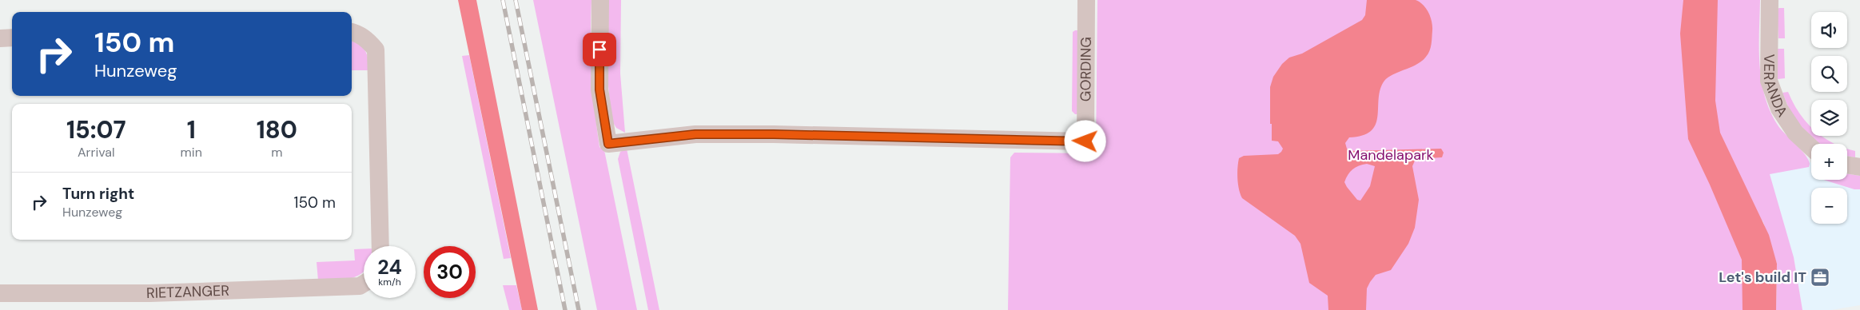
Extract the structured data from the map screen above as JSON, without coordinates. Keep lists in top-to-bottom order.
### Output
{
  "streets": {
    "street": ["GORDING", "VERANDA", "RIETZANGER"]
  },
  "parks": ["Mandelapark"],
  "places": {
    "office": ["Let's build IT"]
  },
  "page": {
    "map_buttons": ["+", "−"],
    "turn": ["150 m", "Hunzeweg"],
    "eta": [
      "15:07",
      "Arrival",
      "1",
      "min",
      "180",
      "m"
    ],
    "list": [
      {
        "name": "Turn right",
        "note": "Hunzeweg",
        "value": "150 m"
      }
    ],
    "speed": "24 km/h",
    "limit": "30"
  }
}
